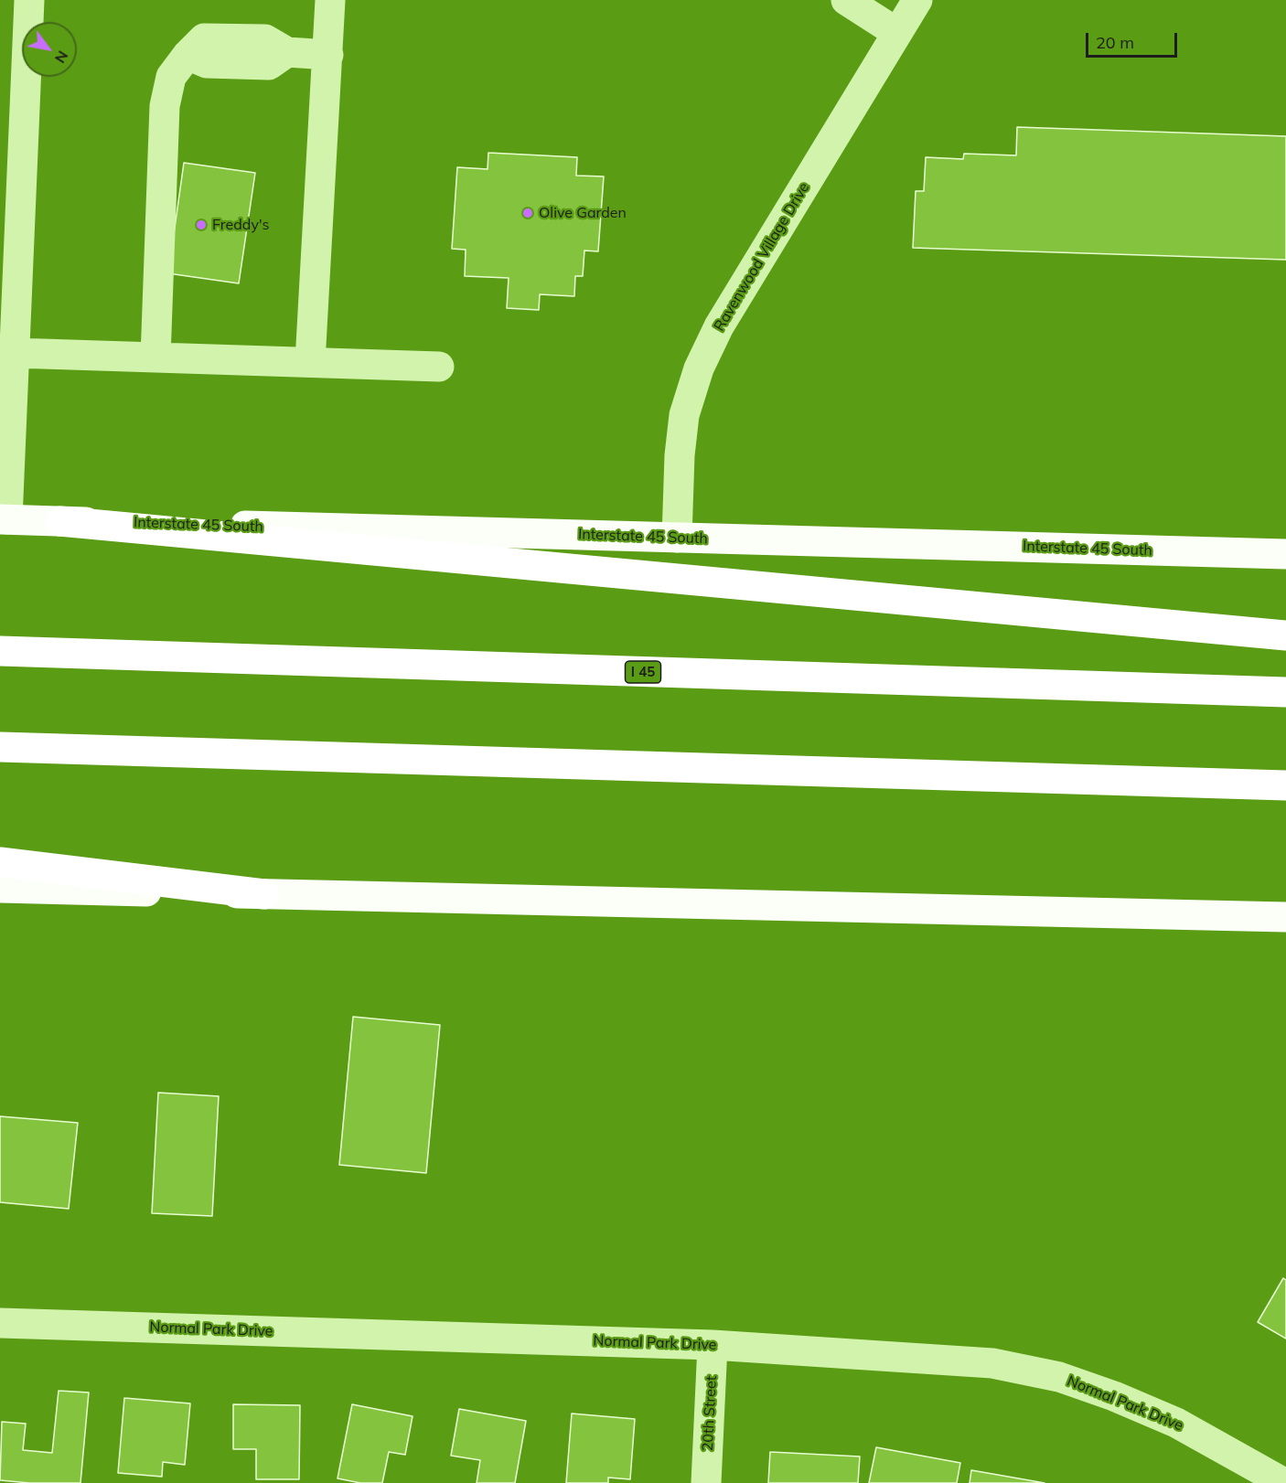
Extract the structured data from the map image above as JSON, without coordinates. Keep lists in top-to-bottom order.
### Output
{
  "streets": {
    "highway": ["I 45"],
    "main road": ["Interstate 45 South"],
    "street": ["Ravenwood Village Drive", "Normal Park Drive", "20th Street"]
  },
  "crossings": [
    ["Ravenwood Village Drive", "Interstate 45 South"],
    ["Normal Park Drive", "20th Street"]
  ],
  "places": ["Olive Garden", "Freddy's"],
  "scale_bar": "20 m",
  "north": "bottom right"
}
